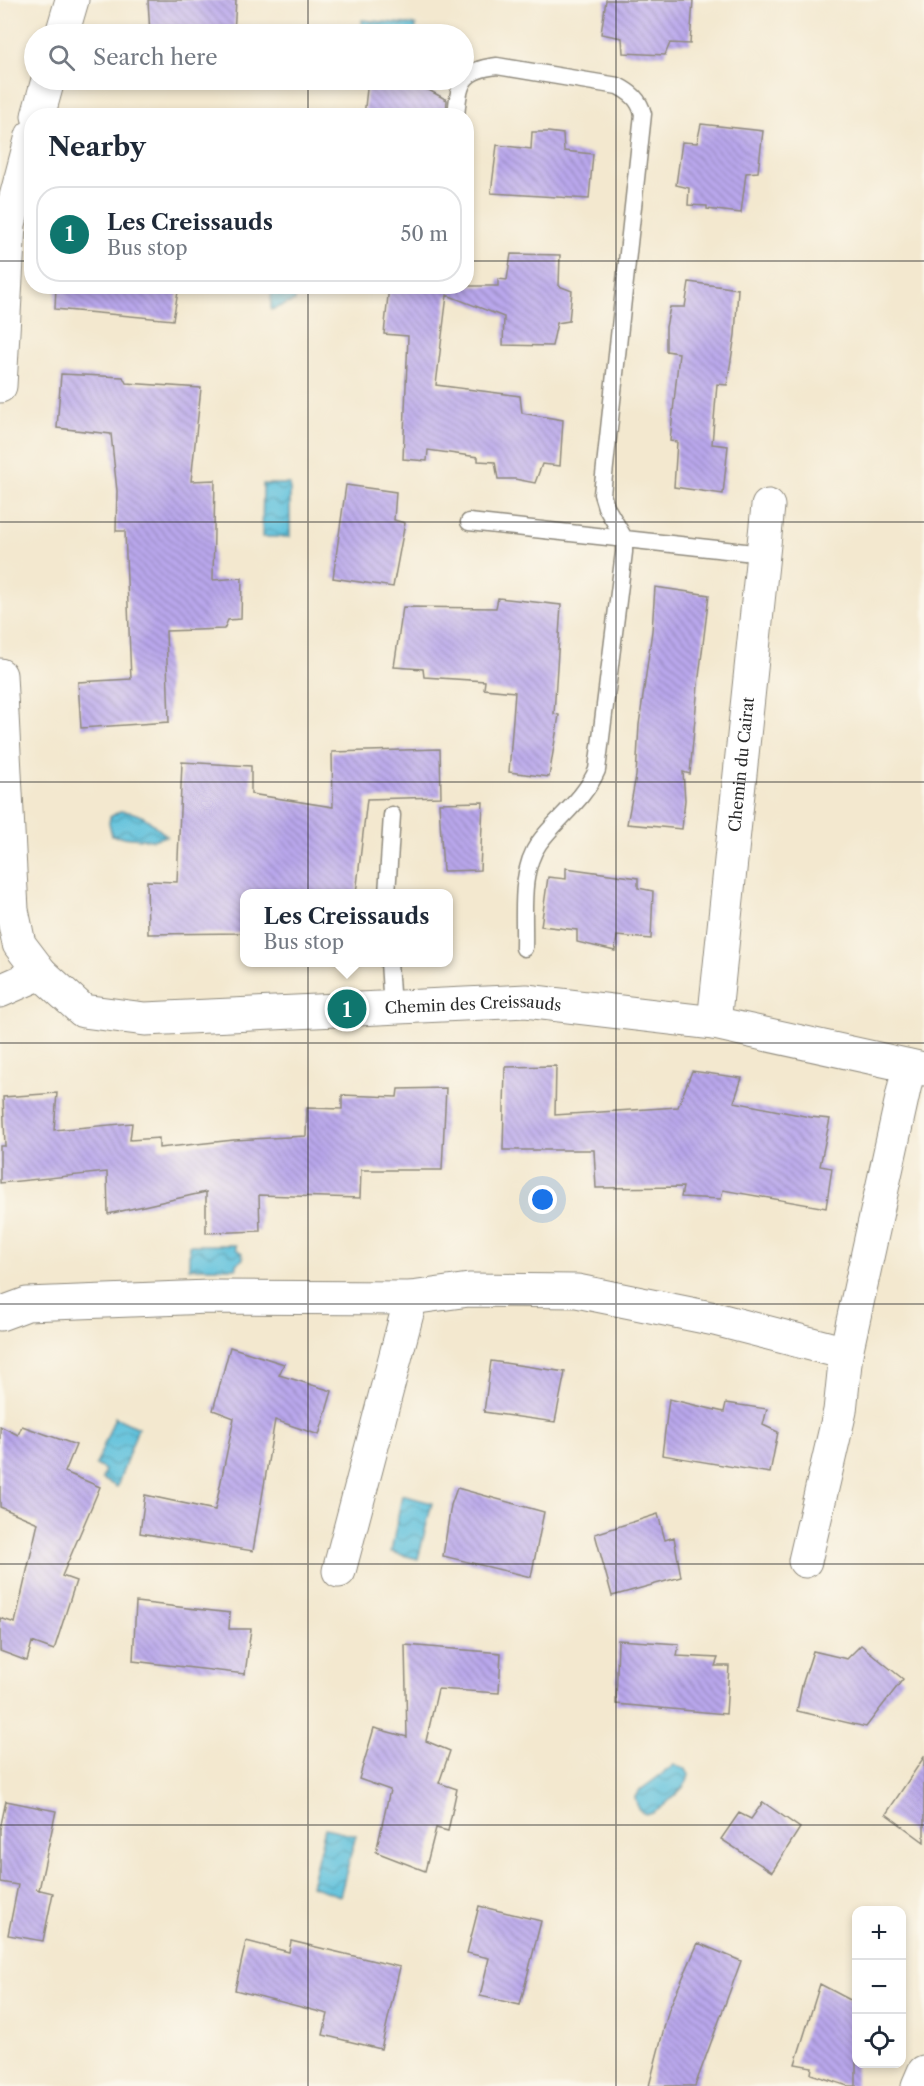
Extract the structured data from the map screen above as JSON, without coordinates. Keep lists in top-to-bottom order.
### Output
{
  "streets": {
    "street": ["Chemin du Cairat", "Chemin des Creissauds"]
  },
  "crossings": [
    ["Chemin du Cairat", "Chemin des Creissauds"]
  ],
  "page": {
    "search": "Search here",
    "heading": "Nearby",
    "list": [
      {
        "mark": "1",
        "name": "Les Creissauds",
        "note": "Bus stop",
        "value": "50 m"
      }
    ],
    "popup": ["Les Creissauds", "Bus stop"],
    "pins": "1",
    "map_buttons": ["+", "−"]
  }
}
